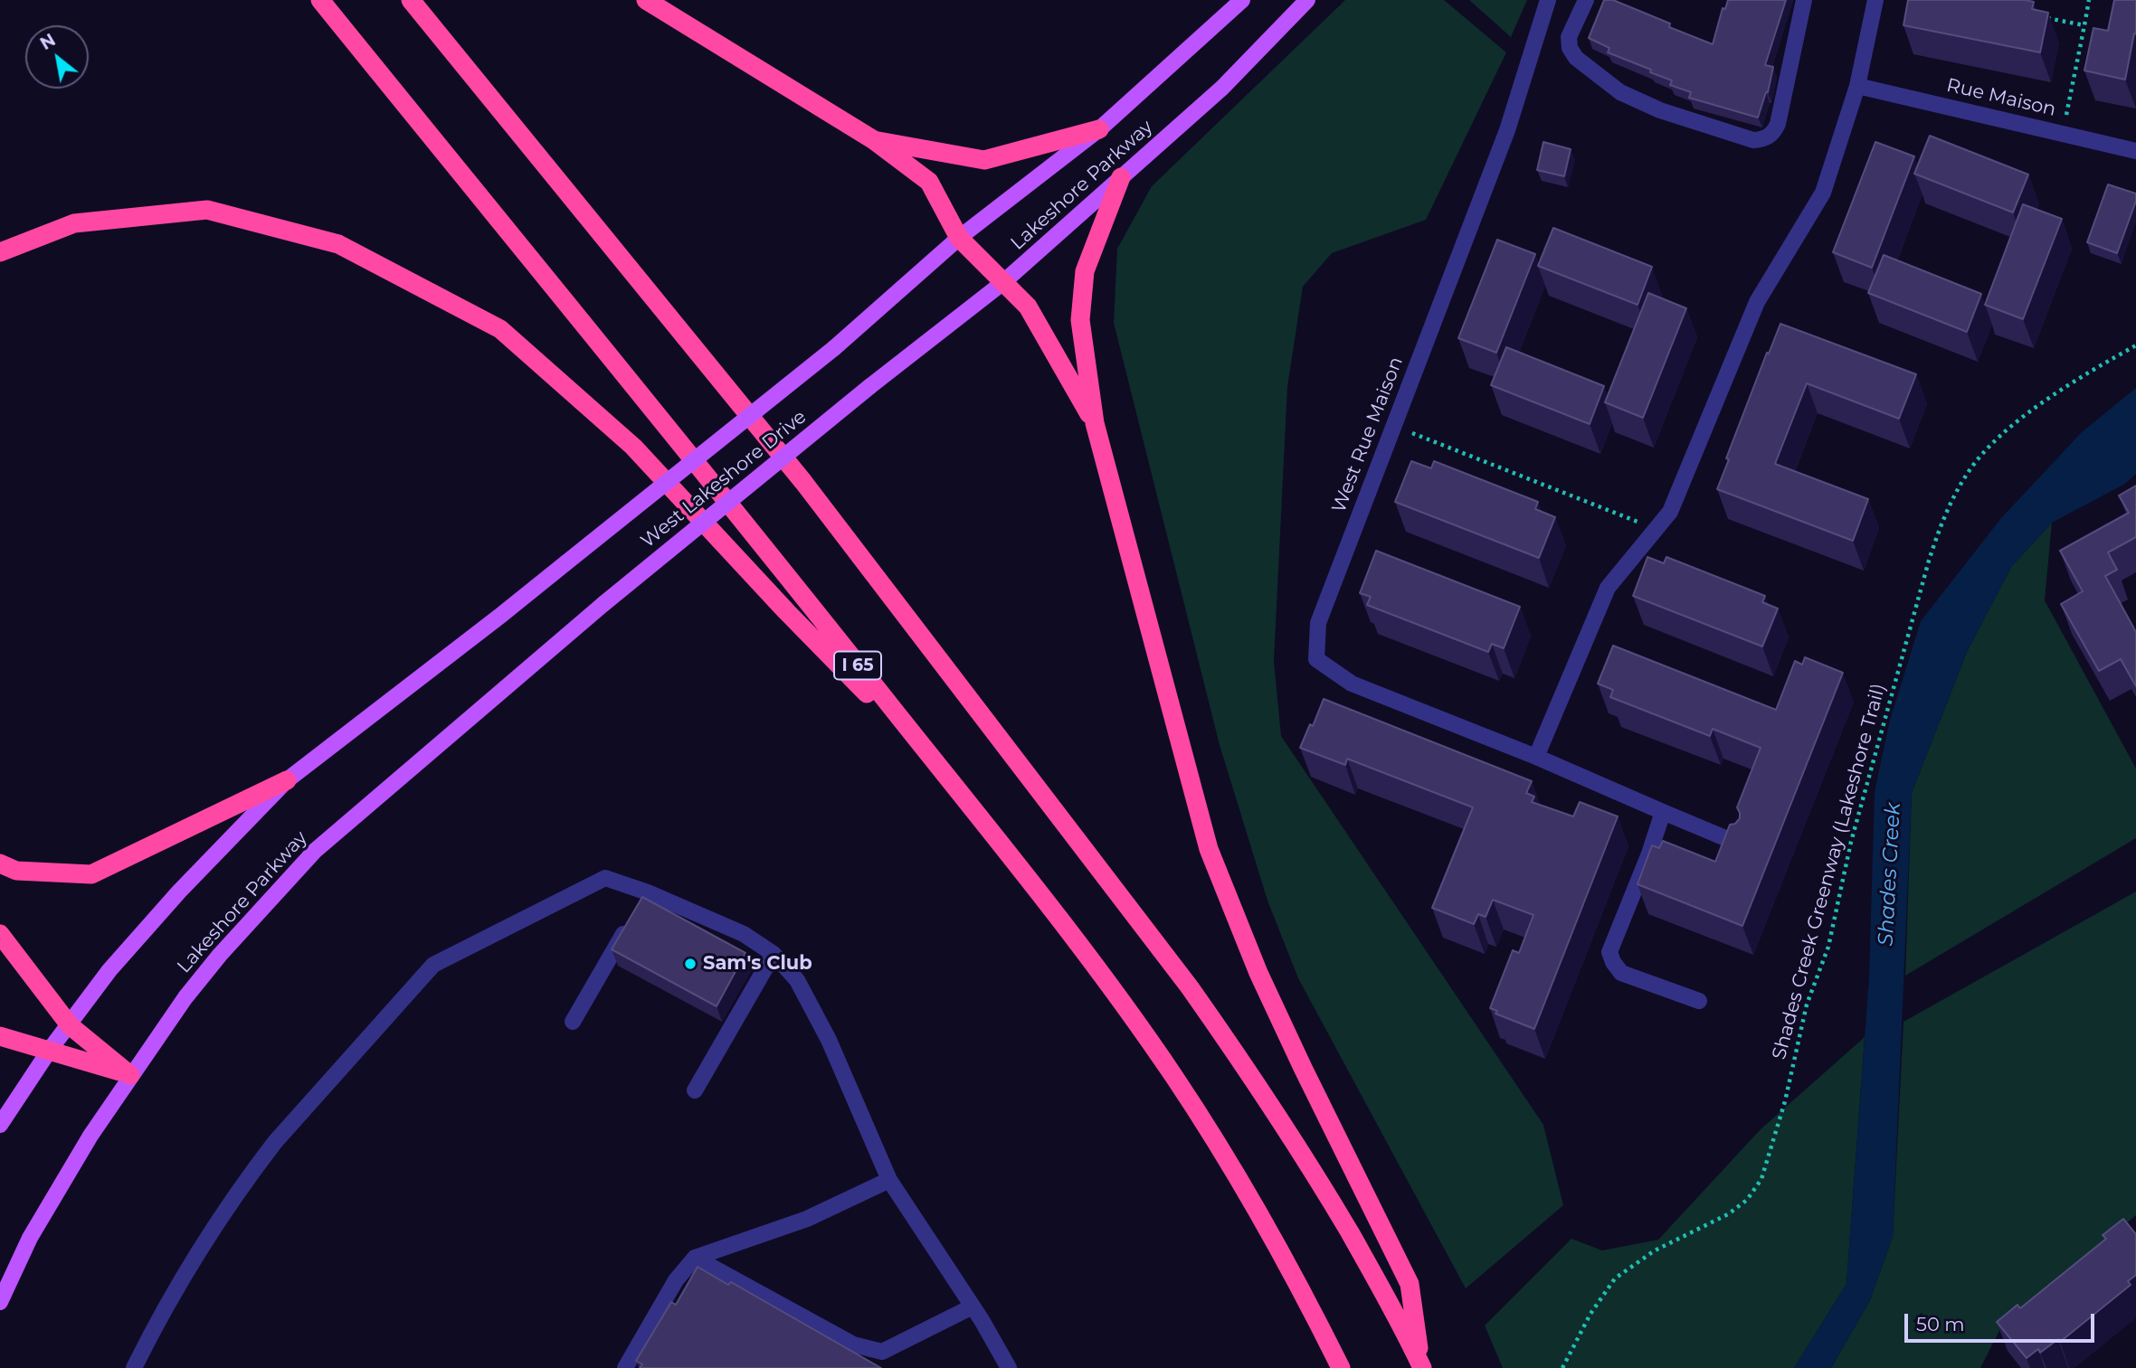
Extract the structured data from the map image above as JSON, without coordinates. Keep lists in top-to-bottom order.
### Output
{
  "streets": {
    "highway": ["I 65"],
    "main road": ["Lakeshore Parkway", "West Lakeshore Drive"],
    "street": ["Rue Maison", "West Rue Maison"],
    "path": ["Shades Creek Greenway (Lakeshore Trail)"]
  },
  "crossings": [
    ["Lakeshore Parkway", "West Lakeshore Drive"]
  ],
  "water": ["Shades Creek"],
  "places": ["Sam's Club"],
  "scale_bar": "50 m",
  "north": "top left"
}
